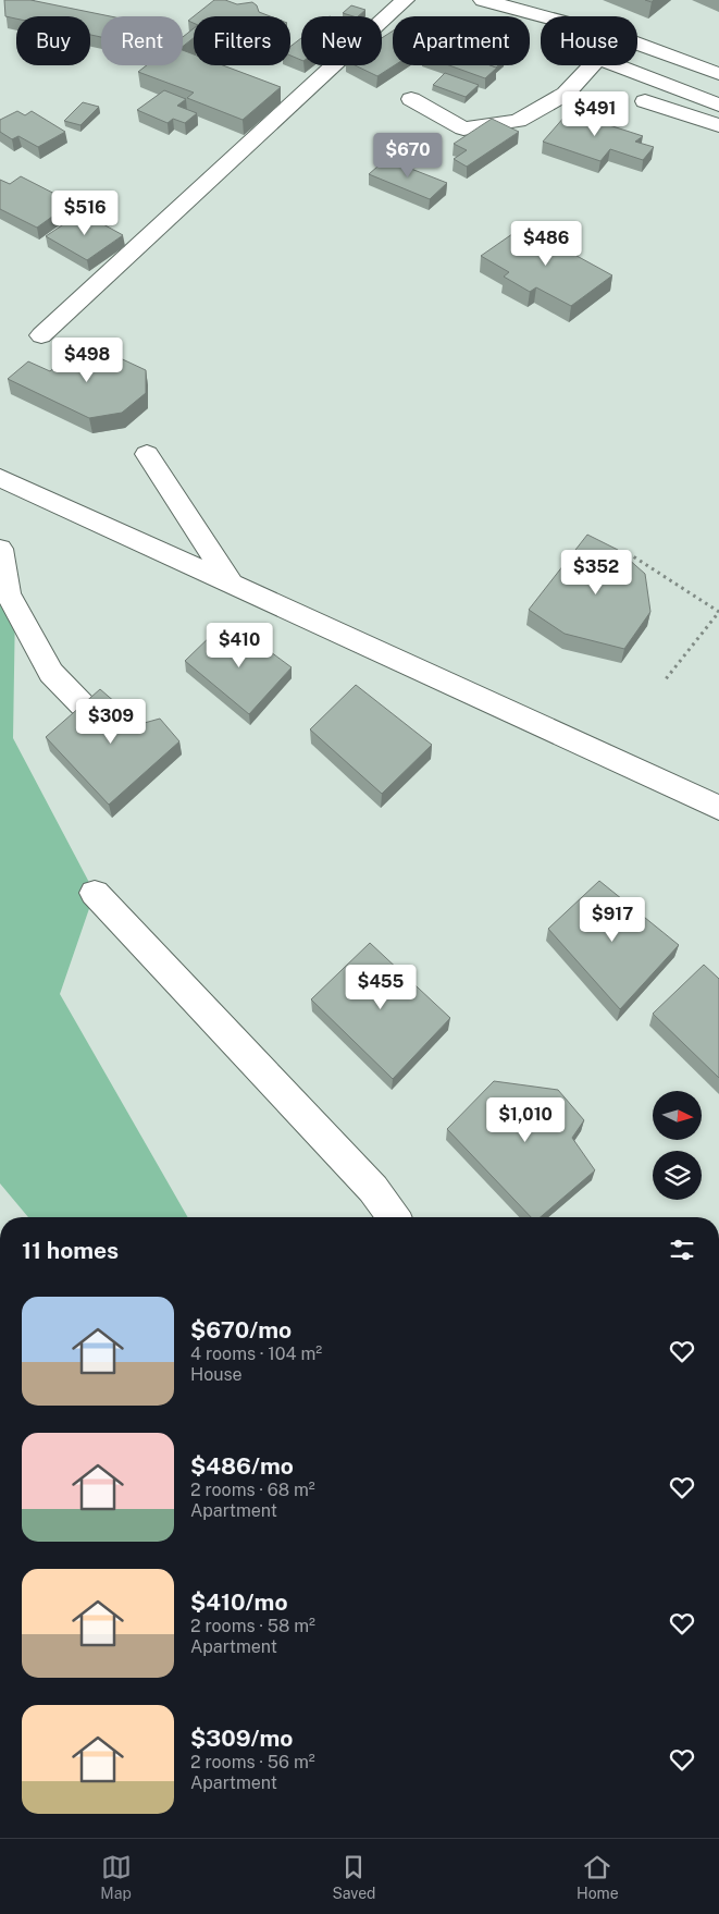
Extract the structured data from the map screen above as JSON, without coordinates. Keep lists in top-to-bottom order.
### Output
{
  "north": "right",
  "page": {
    "chip": [
      "Buy",
      "Rent",
      "Filters",
      "New",
      "Apartment",
      "House"
    ],
    "price": [
      "$491",
      "$670",
      "$516",
      "$486",
      "$498",
      "$352",
      "$410",
      "$309",
      "$917",
      "$455",
      "$1,010"
    ],
    "heading": "11 homes",
    "list": [
      {
        "name": "$670/mo",
        "note": "4 rooms · 104 m² · House"
      },
      {
        "name": "$486/mo",
        "note": "2 rooms · 68 m² · Apartment"
      },
      {
        "name": "$410/mo",
        "note": "2 rooms · 58 m² · Apartment"
      },
      {
        "name": "$309/mo",
        "note": "2 rooms · 56 m² · Apartment"
      }
    ],
    "tabs": ["Map", "Saved", "Home"]
  }
}
